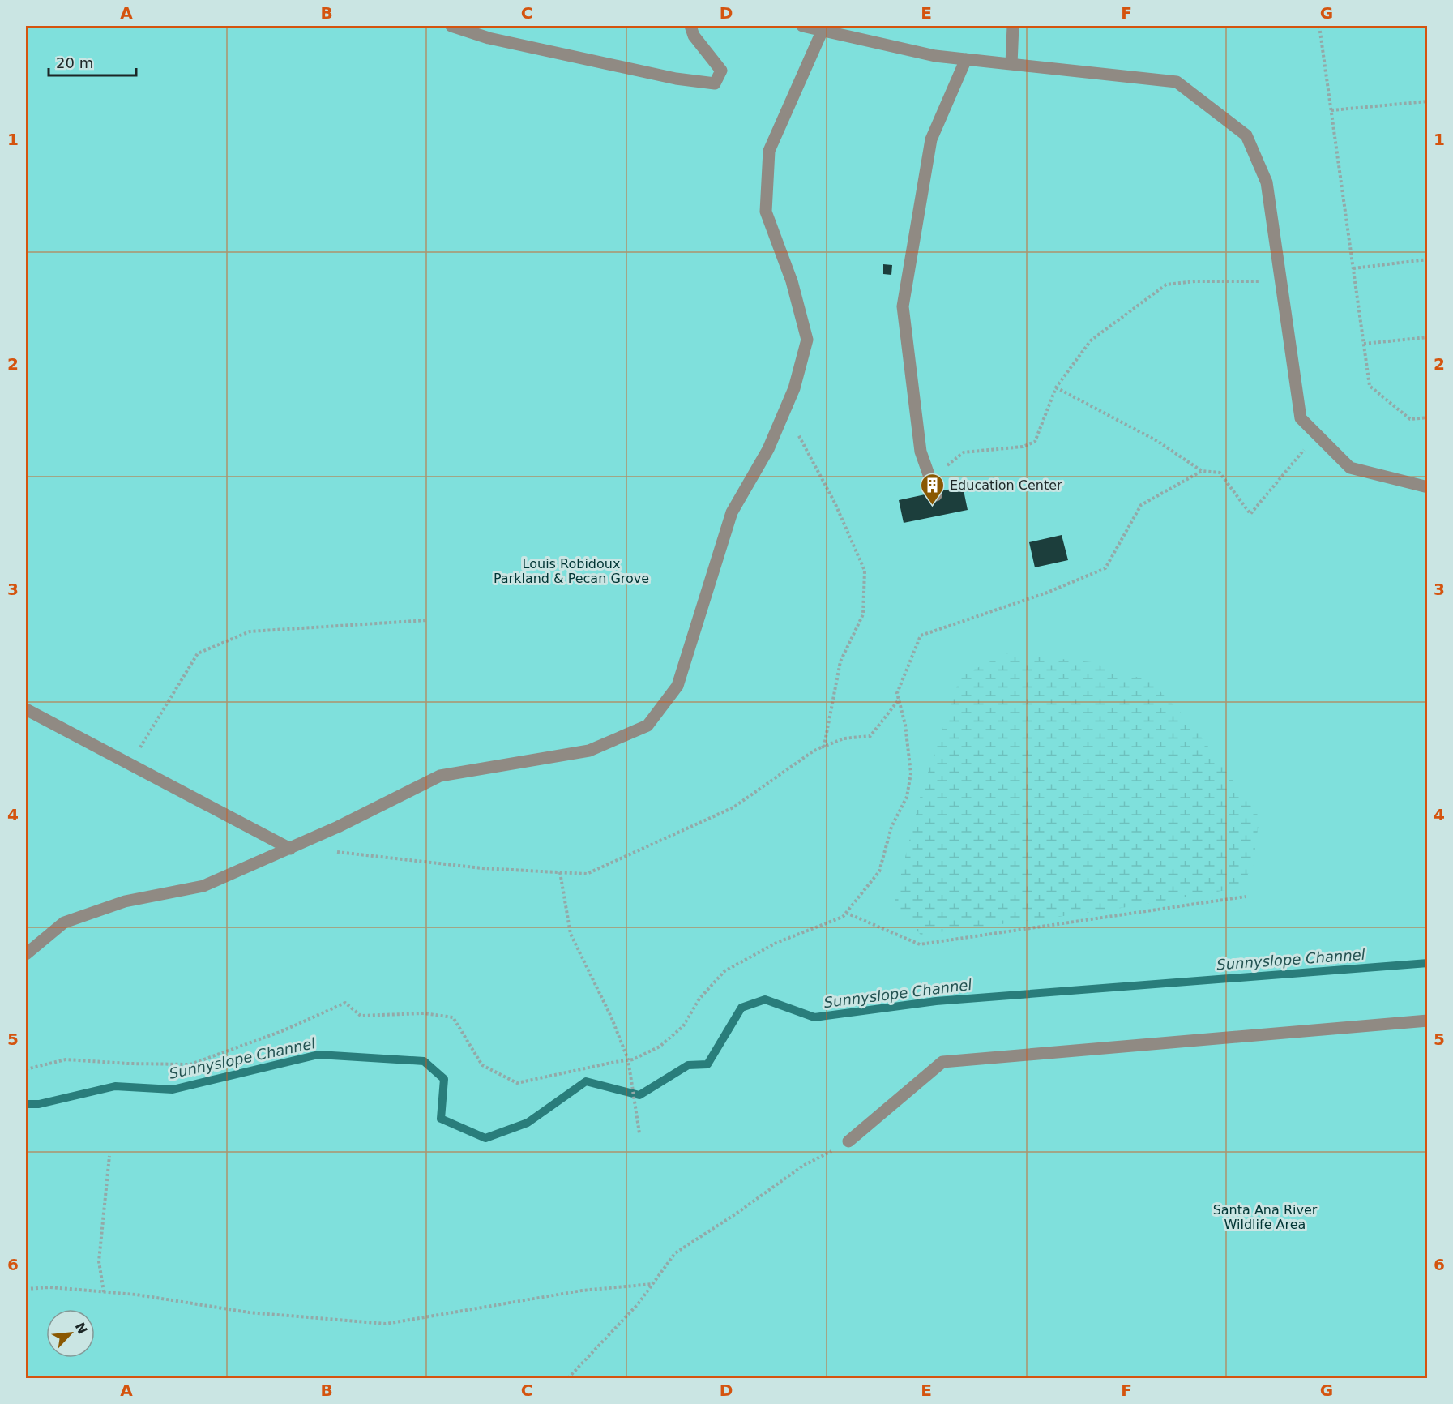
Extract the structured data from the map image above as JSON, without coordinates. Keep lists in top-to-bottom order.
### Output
{
  "water": ["Sunnyslope Channel"],
  "parks": ["Louis Robidoux Parkland & Pecan Grove", "Santa Ana River Wildlife Area"],
  "places": {
    "building": ["Education Center"]
  },
  "scale_bar": "20 m",
  "north": "top right",
  "grid": {
    "columns": [
      "A",
      "B",
      "C",
      "D",
      "E",
      "F",
      "G"
    ],
    "rows": [
      "1",
      "2",
      "3",
      "4",
      "5",
      "6"
    ]
  }
}
